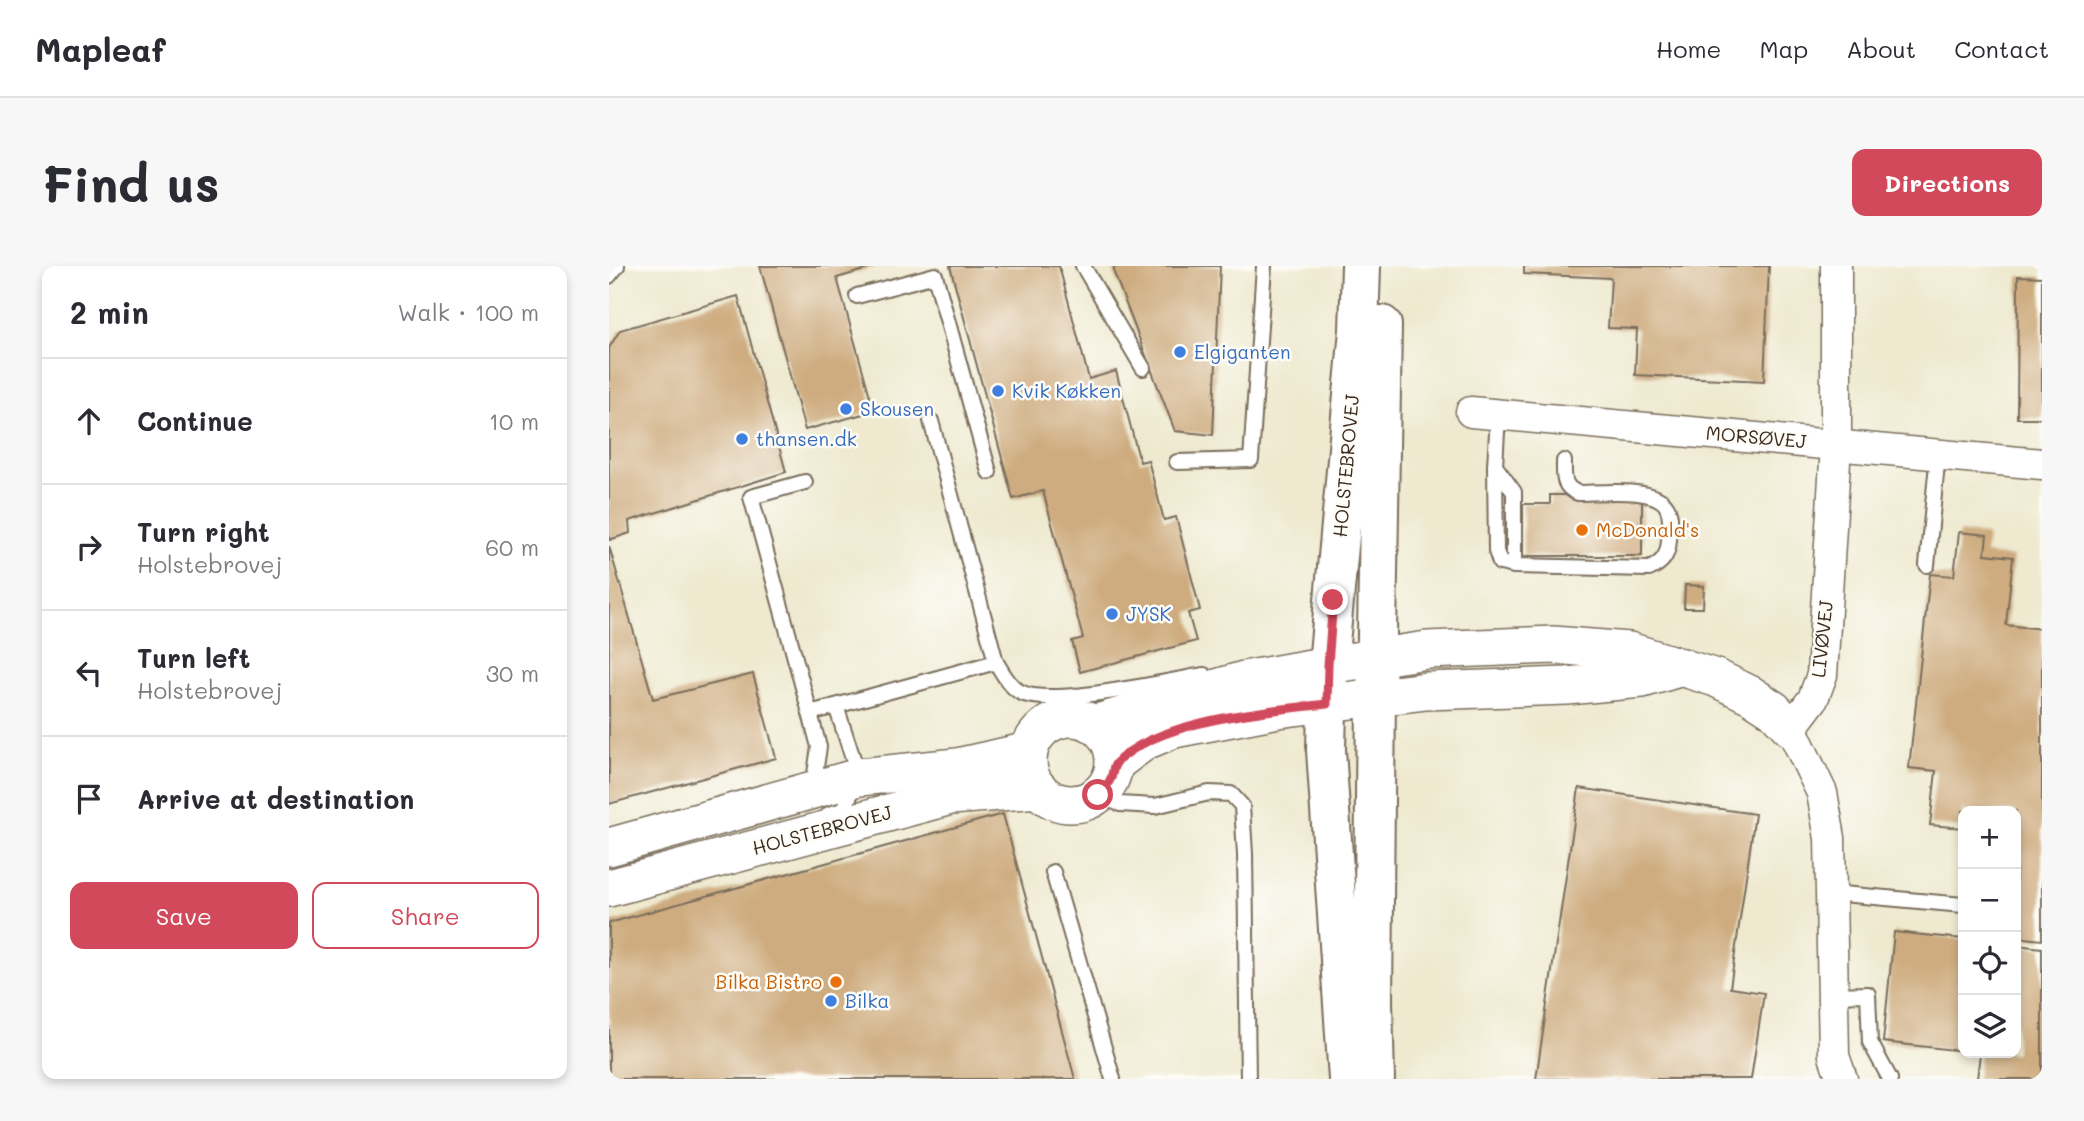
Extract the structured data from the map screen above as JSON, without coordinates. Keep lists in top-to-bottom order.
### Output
{
  "streets": {
    "main road": ["HOLSTEBROVEJ"],
    "street": ["MORSØVEJ", "LIVØVEJ"]
  },
  "crossings": [
    ["MORSØVEJ", "LIVØVEJ"]
  ],
  "places": [
    "Elgiganten",
    "Kvik Køkken",
    "Skousen",
    "thansen.dk",
    "McDonald's",
    "JYSK",
    "Bilka Bistro",
    "Bilka"
  ],
  "page": {
    "header": "Mapleaf",
    "nav": [
      "Home",
      "Map",
      "About",
      "Contact"
    ],
    "buttons": [
      "Directions",
      ["Save", "Share"]
    ],
    "title": "Find us",
    "heading": ["2 min", "Walk · 100 m"],
    "list": [
      ["Continue", "10 m"],
      ["Turn right", "Holstebrovej", "60 m"],
      ["Turn left", "Holstebrovej", "30 m"],
      "Arrive at destination"
    ],
    "map_buttons": ["+", "−"]
  }
}
